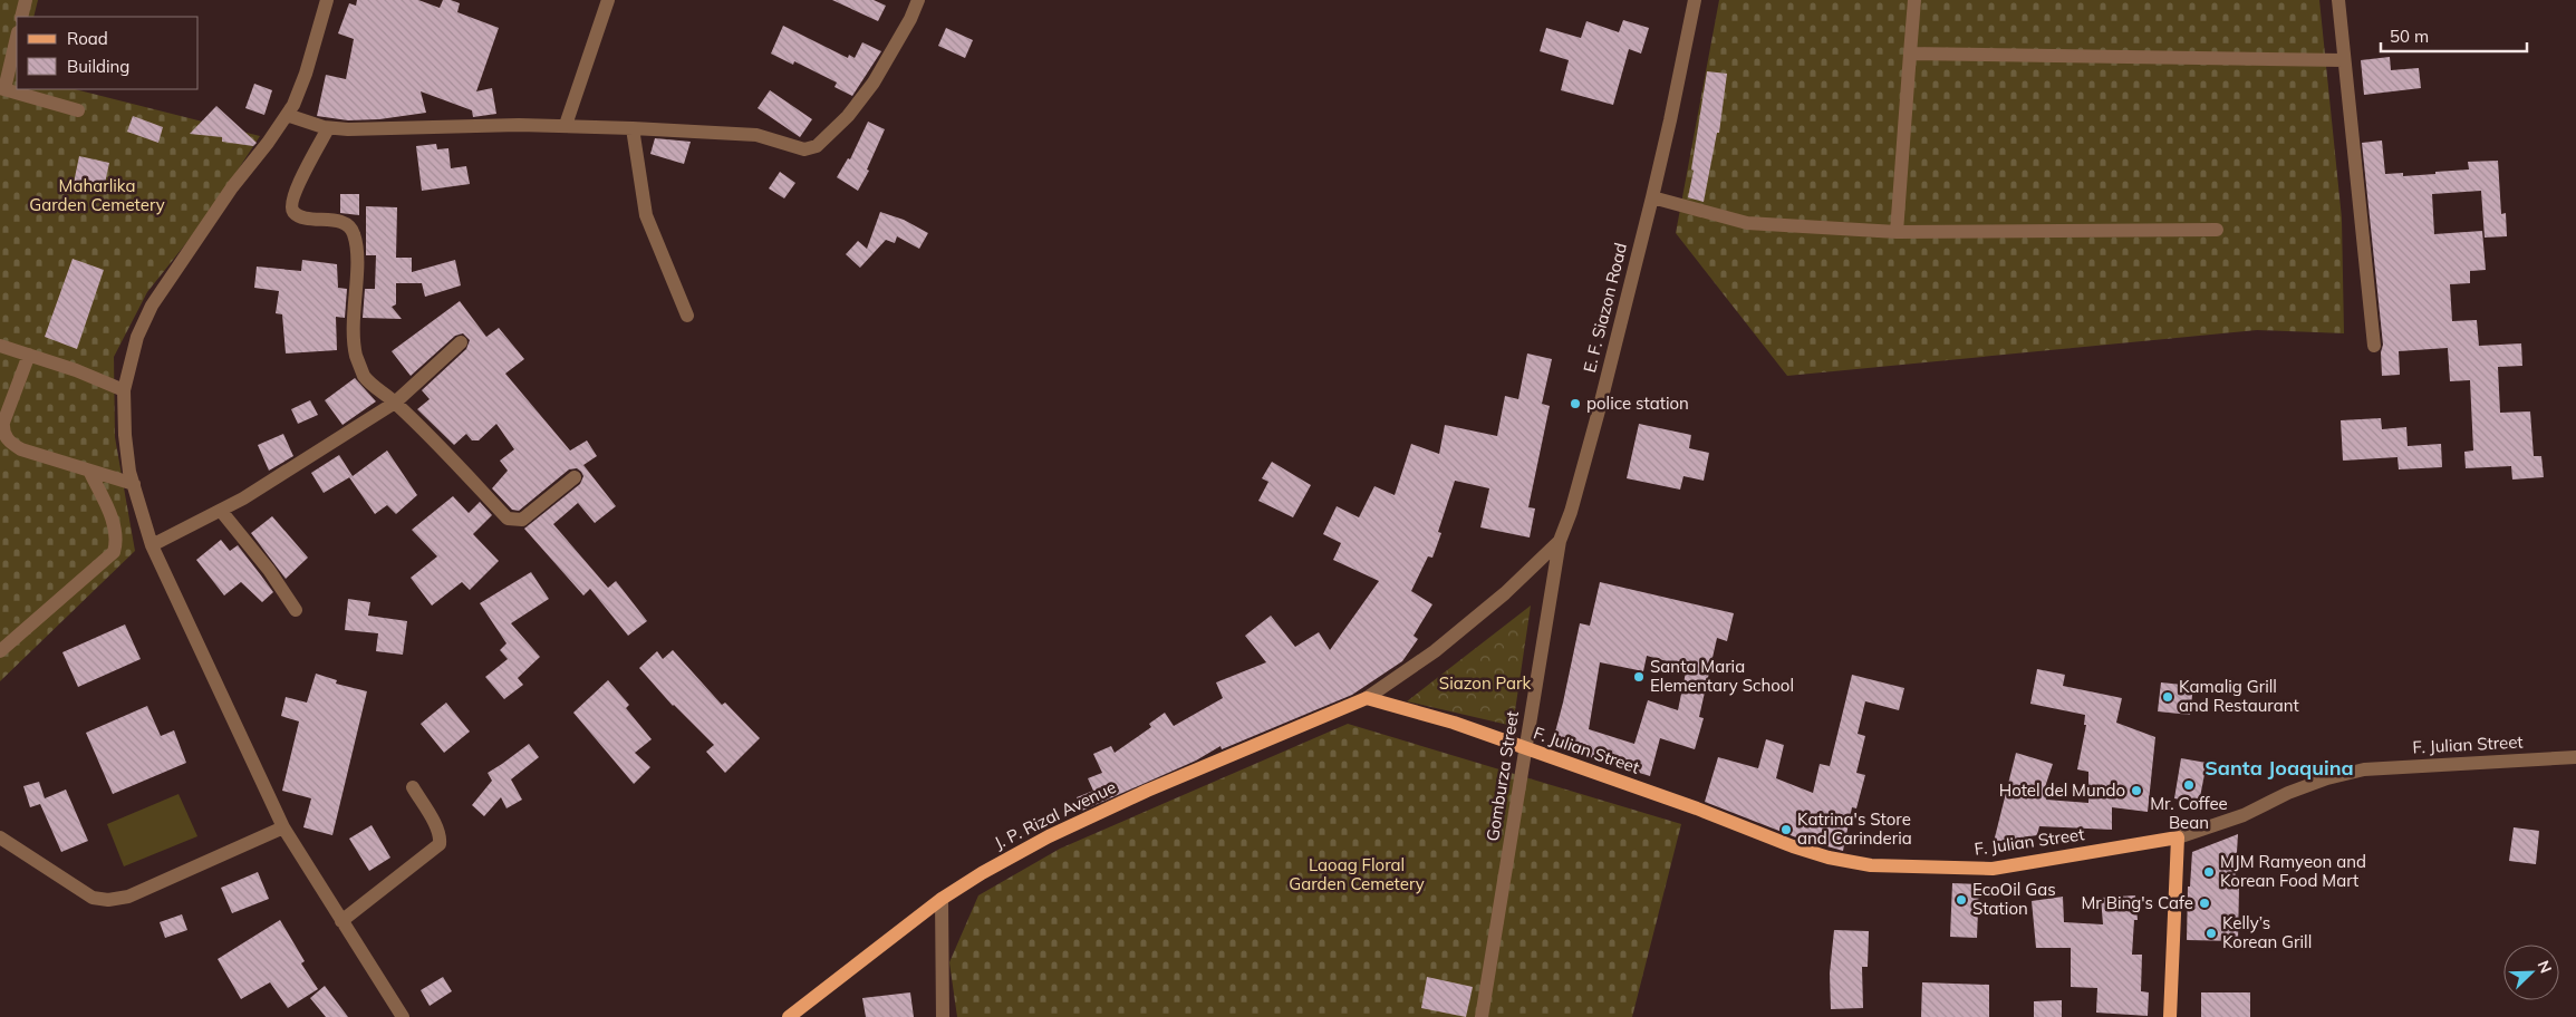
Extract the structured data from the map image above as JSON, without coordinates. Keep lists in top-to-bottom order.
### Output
{
  "streets": {
    "main road": ["F. Julian Street", "J. P. Rizal Avenue"],
    "street": ["E. F. Siazon Road", "Gomburza Street"]
  },
  "crossings": [
    ["E. F. Siazon Road", "F. Julian Street"],
    ["E. F. Siazon Road", "Gomburza Street"],
    ["E. F. Siazon Road", "J. P. Rizal Avenue"],
    ["F. Julian Street", "Gomburza Street"],
    ["F. Julian Street", "J. P. Rizal Avenue"]
  ],
  "districts": ["Santa Joaquina"],
  "parks": ["Maharlika Garden Cemetery", "Siazon Park", "Laoag Floral Garden Cemetery"],
  "places": [
    "police station",
    "Santa Maria Elementary School",
    "Kamalig Grill and Restaurant",
    "Mr. Coffee Bean",
    "Hotel del Mundo",
    "Katrina's Store and Carinderia",
    "MJM Ramyeon and Korean Food Mart",
    "EcoOil Gas Station",
    "Mr Bing's Cafe",
    "Kelly’s Korean Grill"
  ],
  "legend": ["Road", "Building"],
  "scale_bar": "50 m",
  "north": "top right"
}
